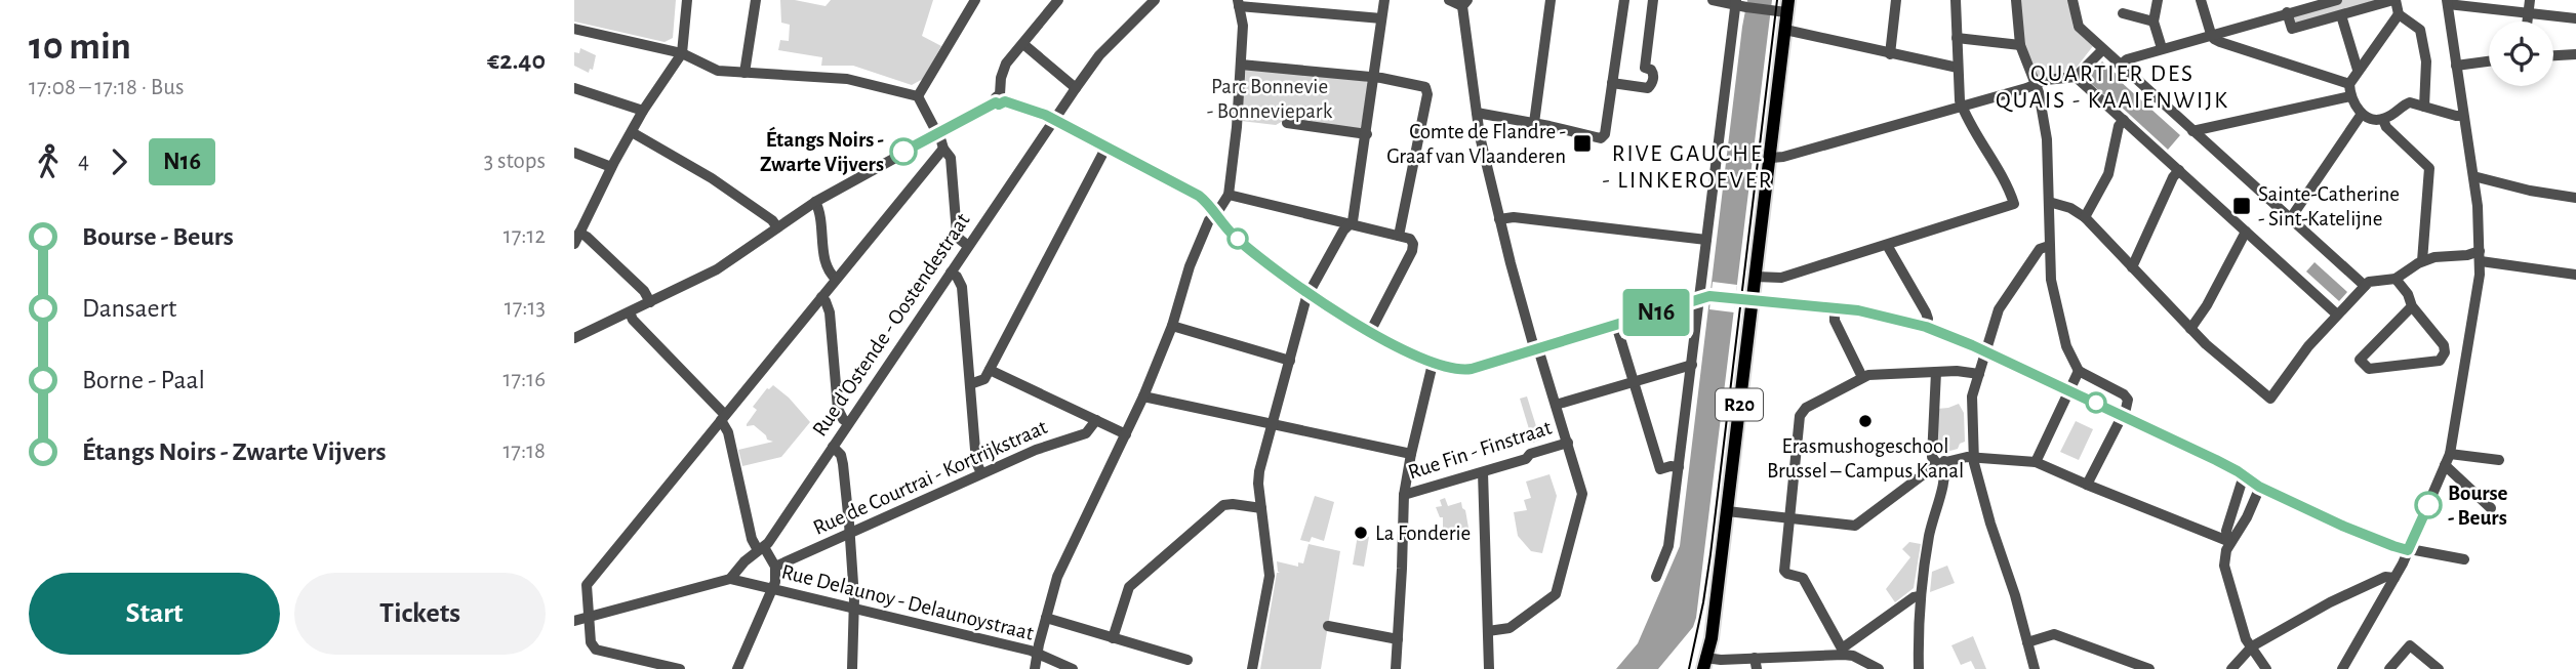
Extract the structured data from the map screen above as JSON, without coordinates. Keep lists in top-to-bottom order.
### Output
{
  "streets": {
    "main road": ["R20"],
    "street": [
      "Rue d'Ostende - Oostendestraat",
      "Rue Fin - Finstraat",
      "Rue de Courtrai - Kortrijkstraat",
      "Rue Delaunoy - Delaunoystraat"
    ]
  },
  "crossings": [
    ["Rue d'Ostende - Oostendestraat", "Rue Delaunoy - Delaunoystraat"]
  ],
  "districts": ["QUARTIER DES QUAIS - KAAIENWIJK", "RIVE GAUCHE - LINKEROEVER"],
  "parks": ["Parc Bonnevie - Bonneviepark"],
  "places": {
    "transit": ["Comte de Flandre - Graaf van Vlaanderen", "Sainte-Catherine - Sint-Katelijne"],
    "other": [
      "Étangs Noirs - Zwarte Vijvers",
      "Erasmushogeschool Brussel – Campus Kanal",
      "Bourse - Beurs",
      "La Fonderie"
    ]
  },
  "lines": ["bus line N16"],
  "page": {
    "heading": ["10 min", "17:08 – 17:18 · Bus", "€2.40"],
    "on_map": "N16",
    "legs": ["4", "N16", "3 stops"],
    "list": [
      {
        "name": "Bourse - Beurs",
        "value": "17:12"
      },
      {
        "name": "Dansaert",
        "value": "17:13"
      },
      {
        "name": "Borne - Paal",
        "value": "17:16"
      },
      {
        "name": "Étangs Noirs - Zwarte Vijvers",
        "value": "17:18"
      }
    ],
    "buttons": ["Start", "Tickets"]
  }
}
